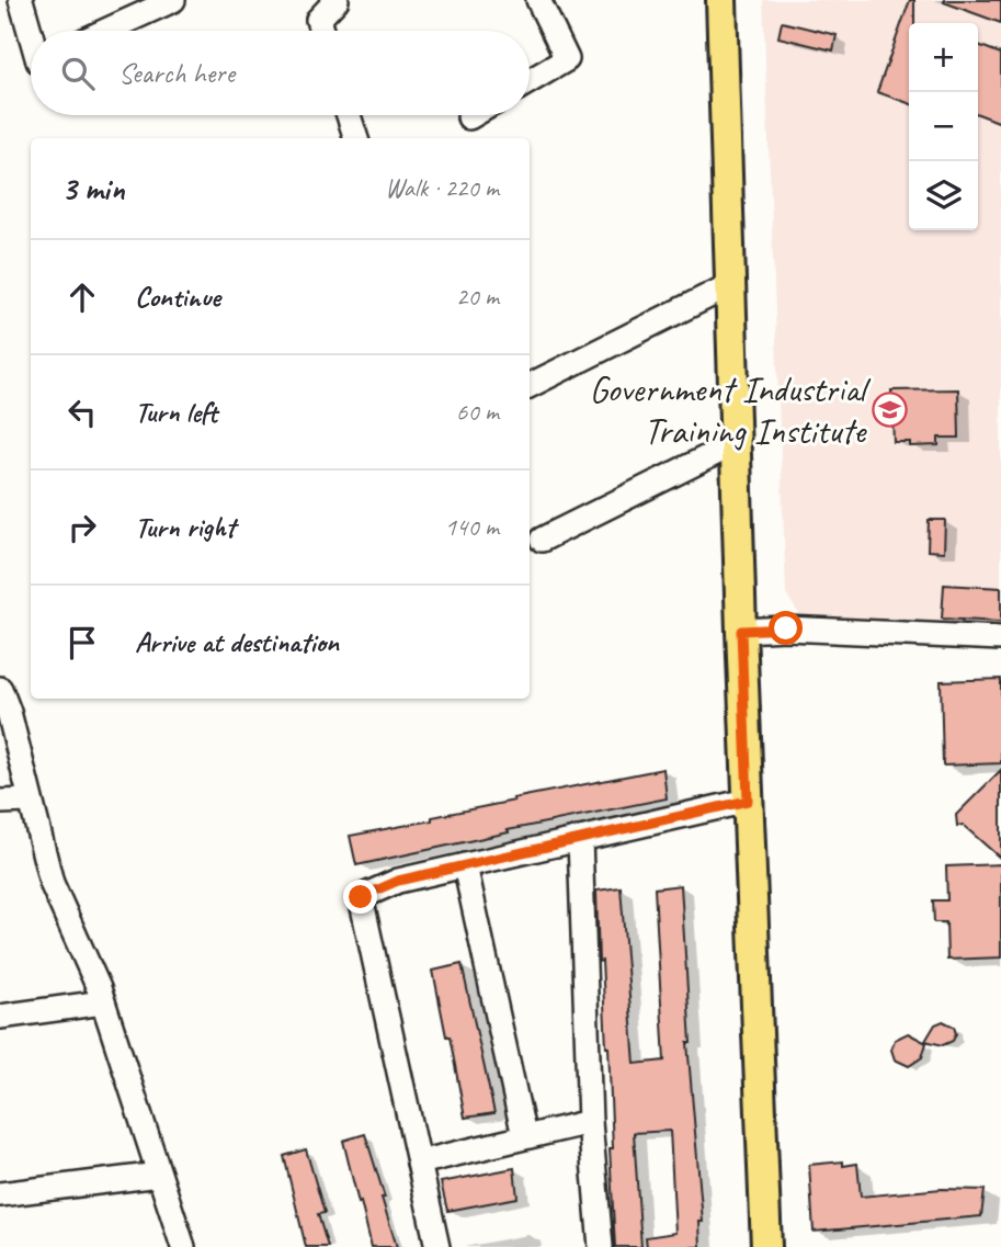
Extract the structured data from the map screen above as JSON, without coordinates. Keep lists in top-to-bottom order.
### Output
{
  "places": {
    "school or university": ["Government Industrial Training Institute"]
  },
  "page": {
    "map_buttons": ["+", "−"],
    "search": "Search here",
    "heading": ["3 min", "Walk · 220 m"],
    "list": [
      ["Continue", "20 m"],
      ["Turn left", "60 m"],
      ["Turn right", "140 m"],
      "Arrive at destination"
    ]
  }
}
